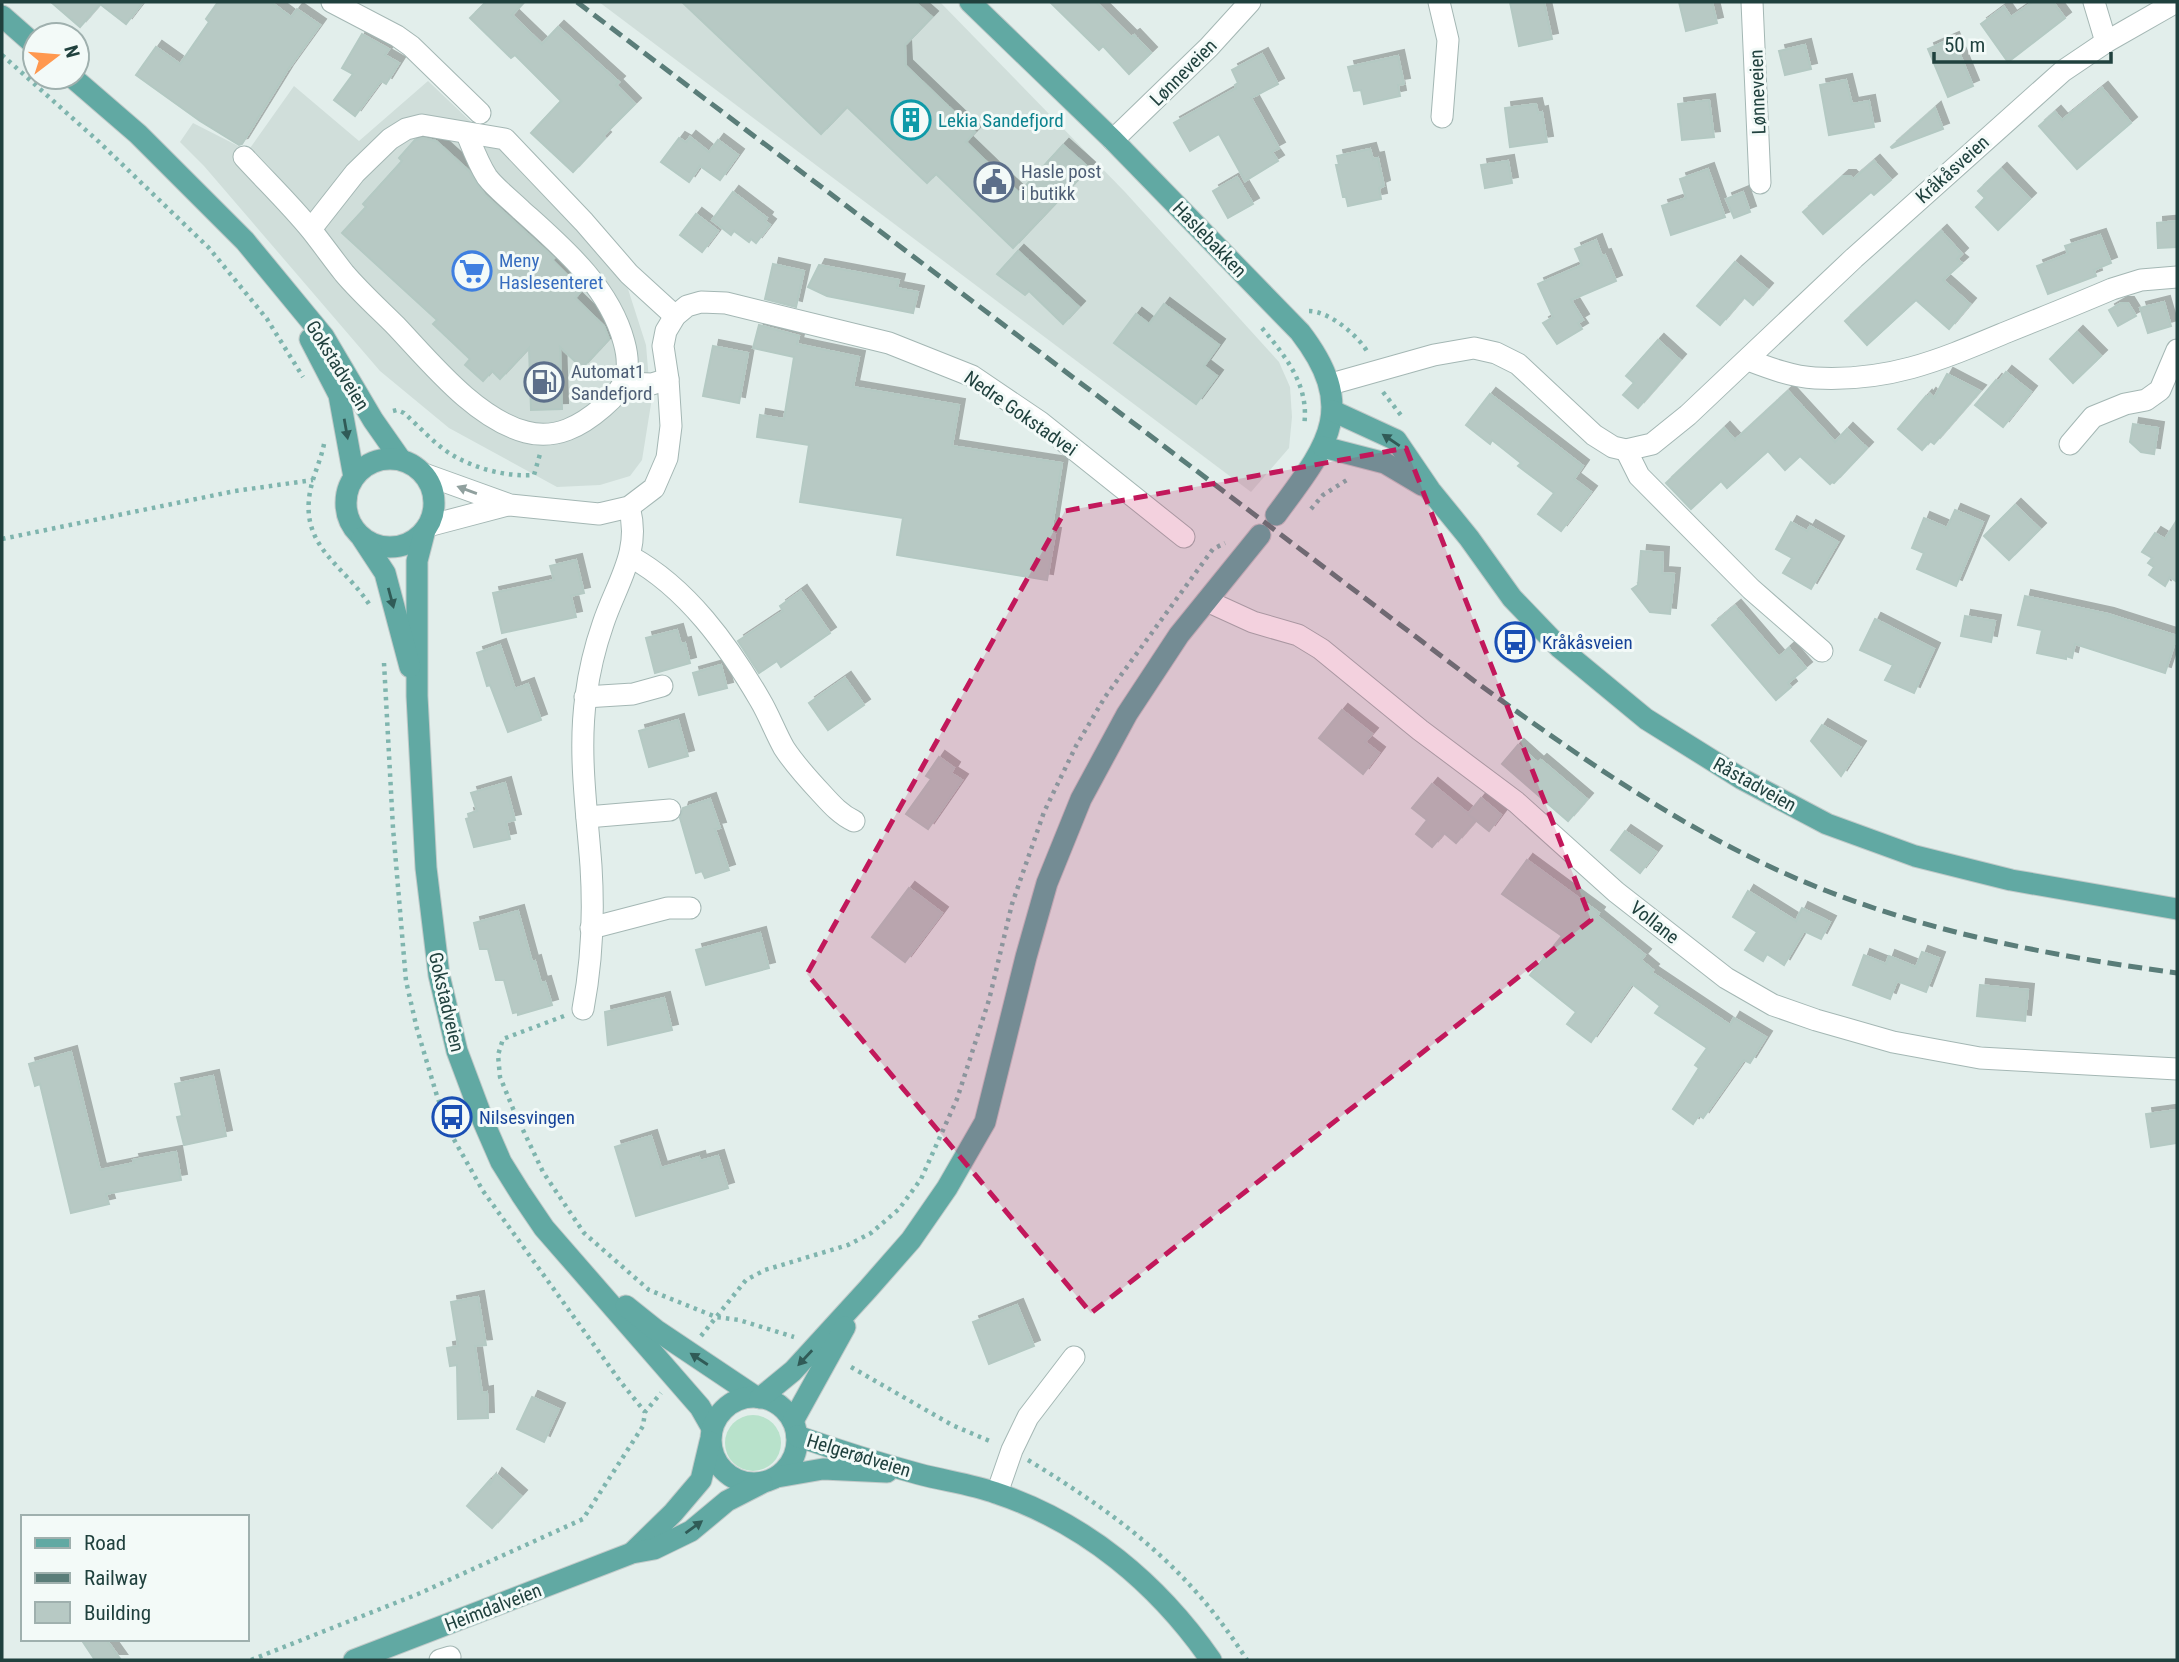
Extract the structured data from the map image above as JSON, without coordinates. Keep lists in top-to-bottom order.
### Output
{
  "streets": {
    "main road": [
      "Haslebakken",
      "Gokstadveien",
      "Råstadveien",
      "Helgerødveien",
      "Heimdalveien"
    ],
    "street": [
      "Lønneveien",
      "Kråkåsveien",
      "Nedre Gokstadvei",
      "Vollane"
    ]
  },
  "crossings": [
    ["Lønneveien", "Haslebakken"],
    ["Haslebakken", "Råstadveien"],
    ["Gokstadveien", "Helgerødveien"],
    ["Gokstadveien", "Heimdalveien"],
    ["Helgerødveien", "Heimdalveien"]
  ],
  "places": {
    "building": ["Lekia Sandefjord"],
    "public building": ["Hasle post i butikk"],
    "supermarket": ["Meny Haslesenteret"],
    "fuel station": ["Automat1 Sandefjord"],
    "bus stop": ["Kråkåsveien", "Nilsesvingen"]
  },
  "legend": ["Road", "Railway", "Building"],
  "scale_bar": "50 m",
  "north": "right"
}
